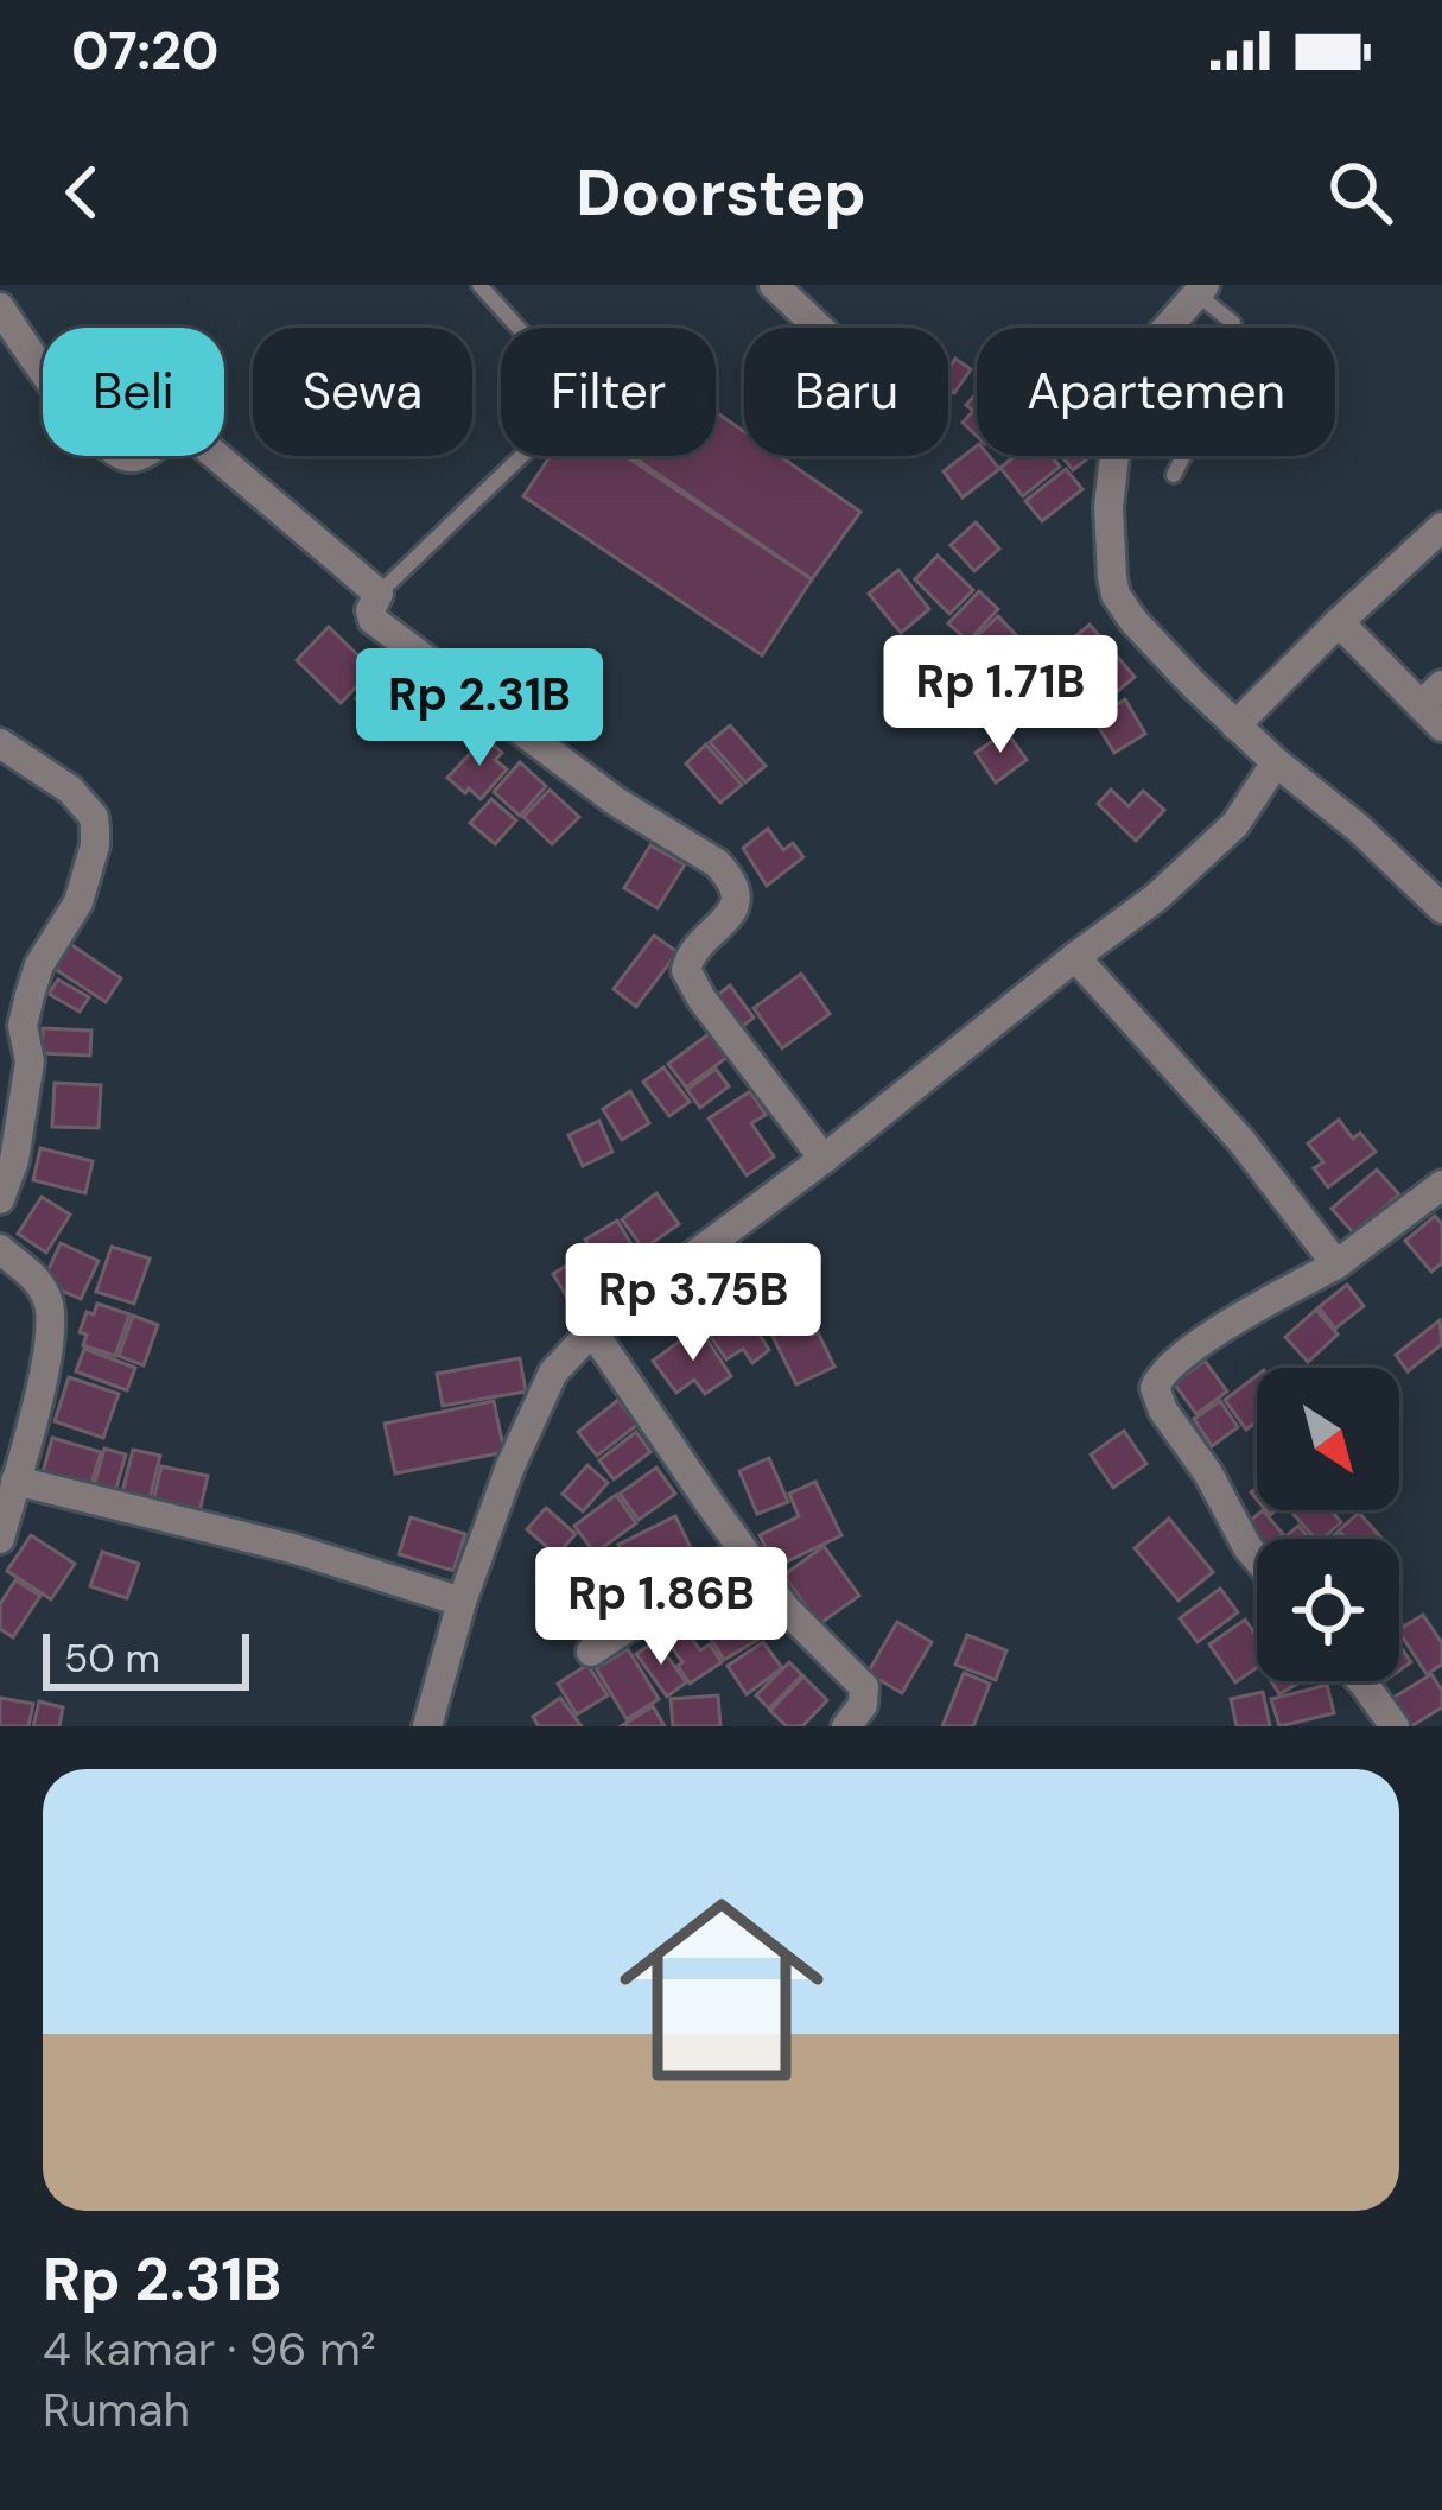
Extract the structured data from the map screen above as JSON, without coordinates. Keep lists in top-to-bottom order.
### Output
{
  "scale_bar": "50 m",
  "north": "bottom right",
  "page": {
    "status": "07:20",
    "header": "Doorstep",
    "chip": [
      "Beli",
      "Sewa",
      "Filter",
      "Baru",
      "Apartemen"
    ],
    "price": [
      "Rp 1.71B",
      "Rp 2.31B",
      "Rp 3.75B",
      "Rp 1.86B"
    ],
    "scale": "50 m",
    "list": [
      {
        "name": "Rp 2.31B",
        "note": "4 kamar · 96 m² · Rumah"
      }
    ]
  }
}
